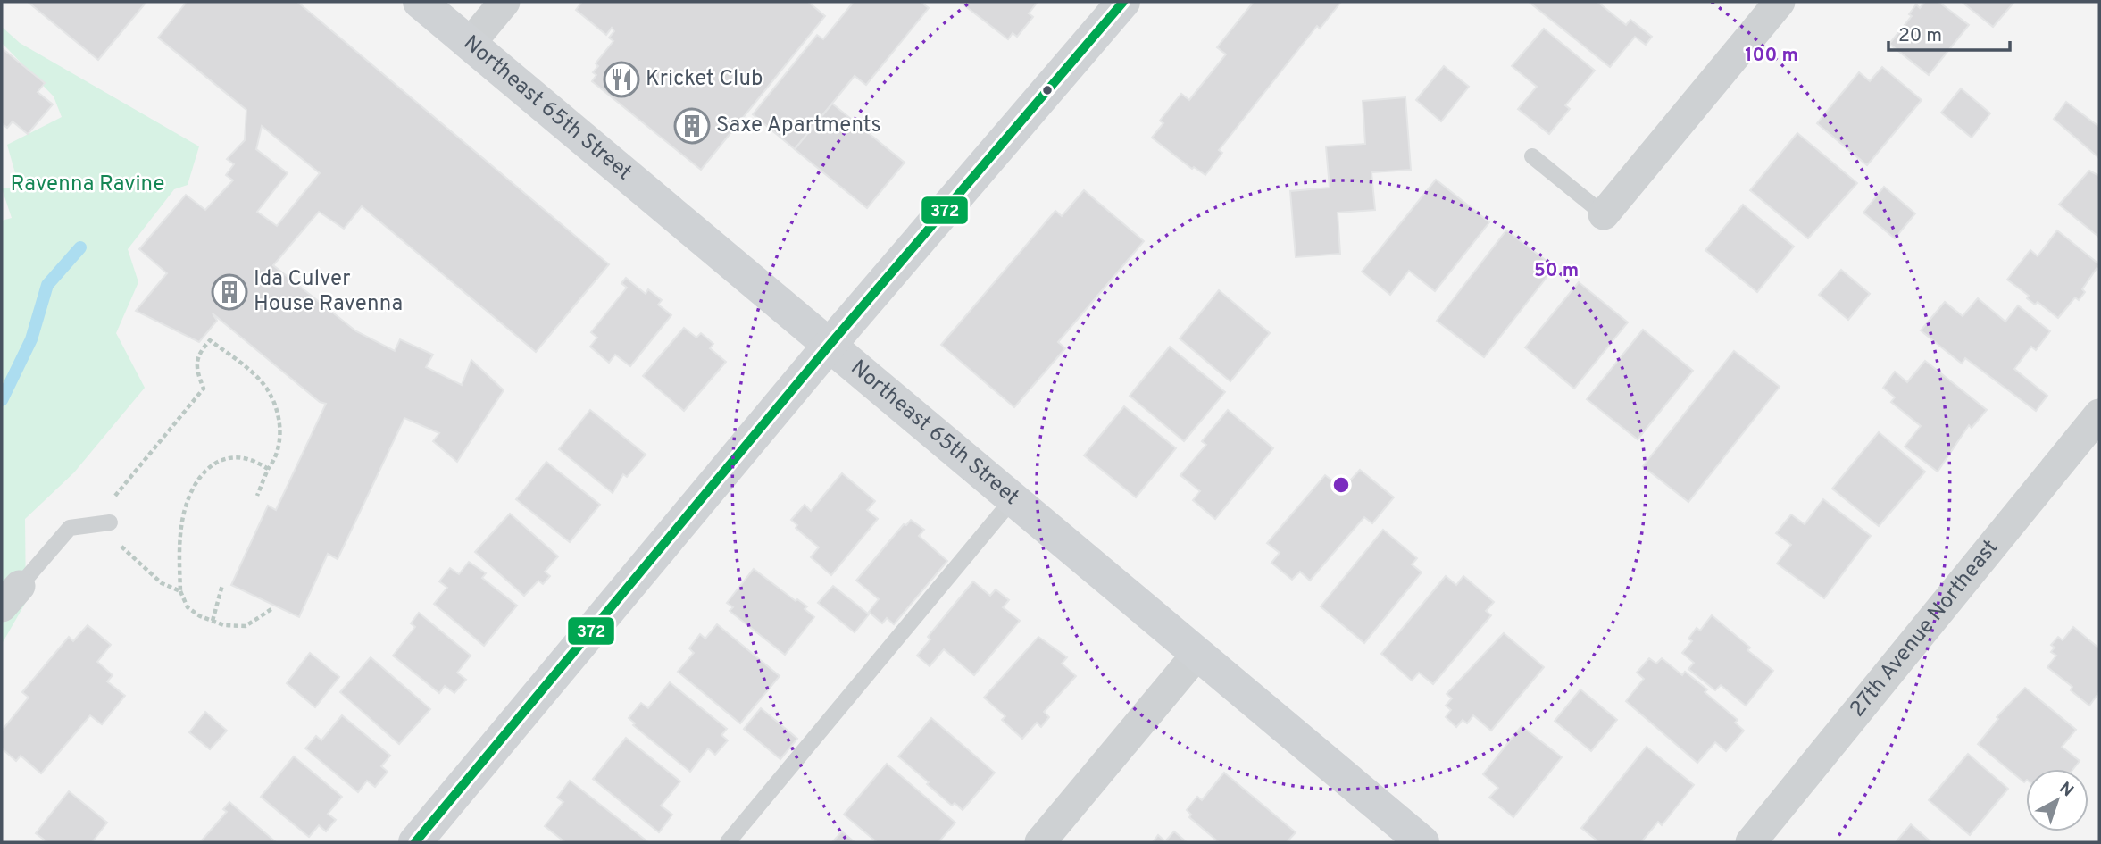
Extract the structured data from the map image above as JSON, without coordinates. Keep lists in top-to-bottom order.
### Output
{
  "streets": {
    "main road": ["Northeast 65th Street"],
    "street": ["27th Avenue Northeast"]
  },
  "parks": ["Ravenna Ravine"],
  "places": {
    "restaurant": ["Kricket Club"],
    "building": ["Saxe Apartments", "Ida Culver House Ravenna"]
  },
  "lines": ["transit line 372"],
  "scale_bar": "20 m",
  "north": "top right",
  "rings": ["100 m", "50 m"]
}
